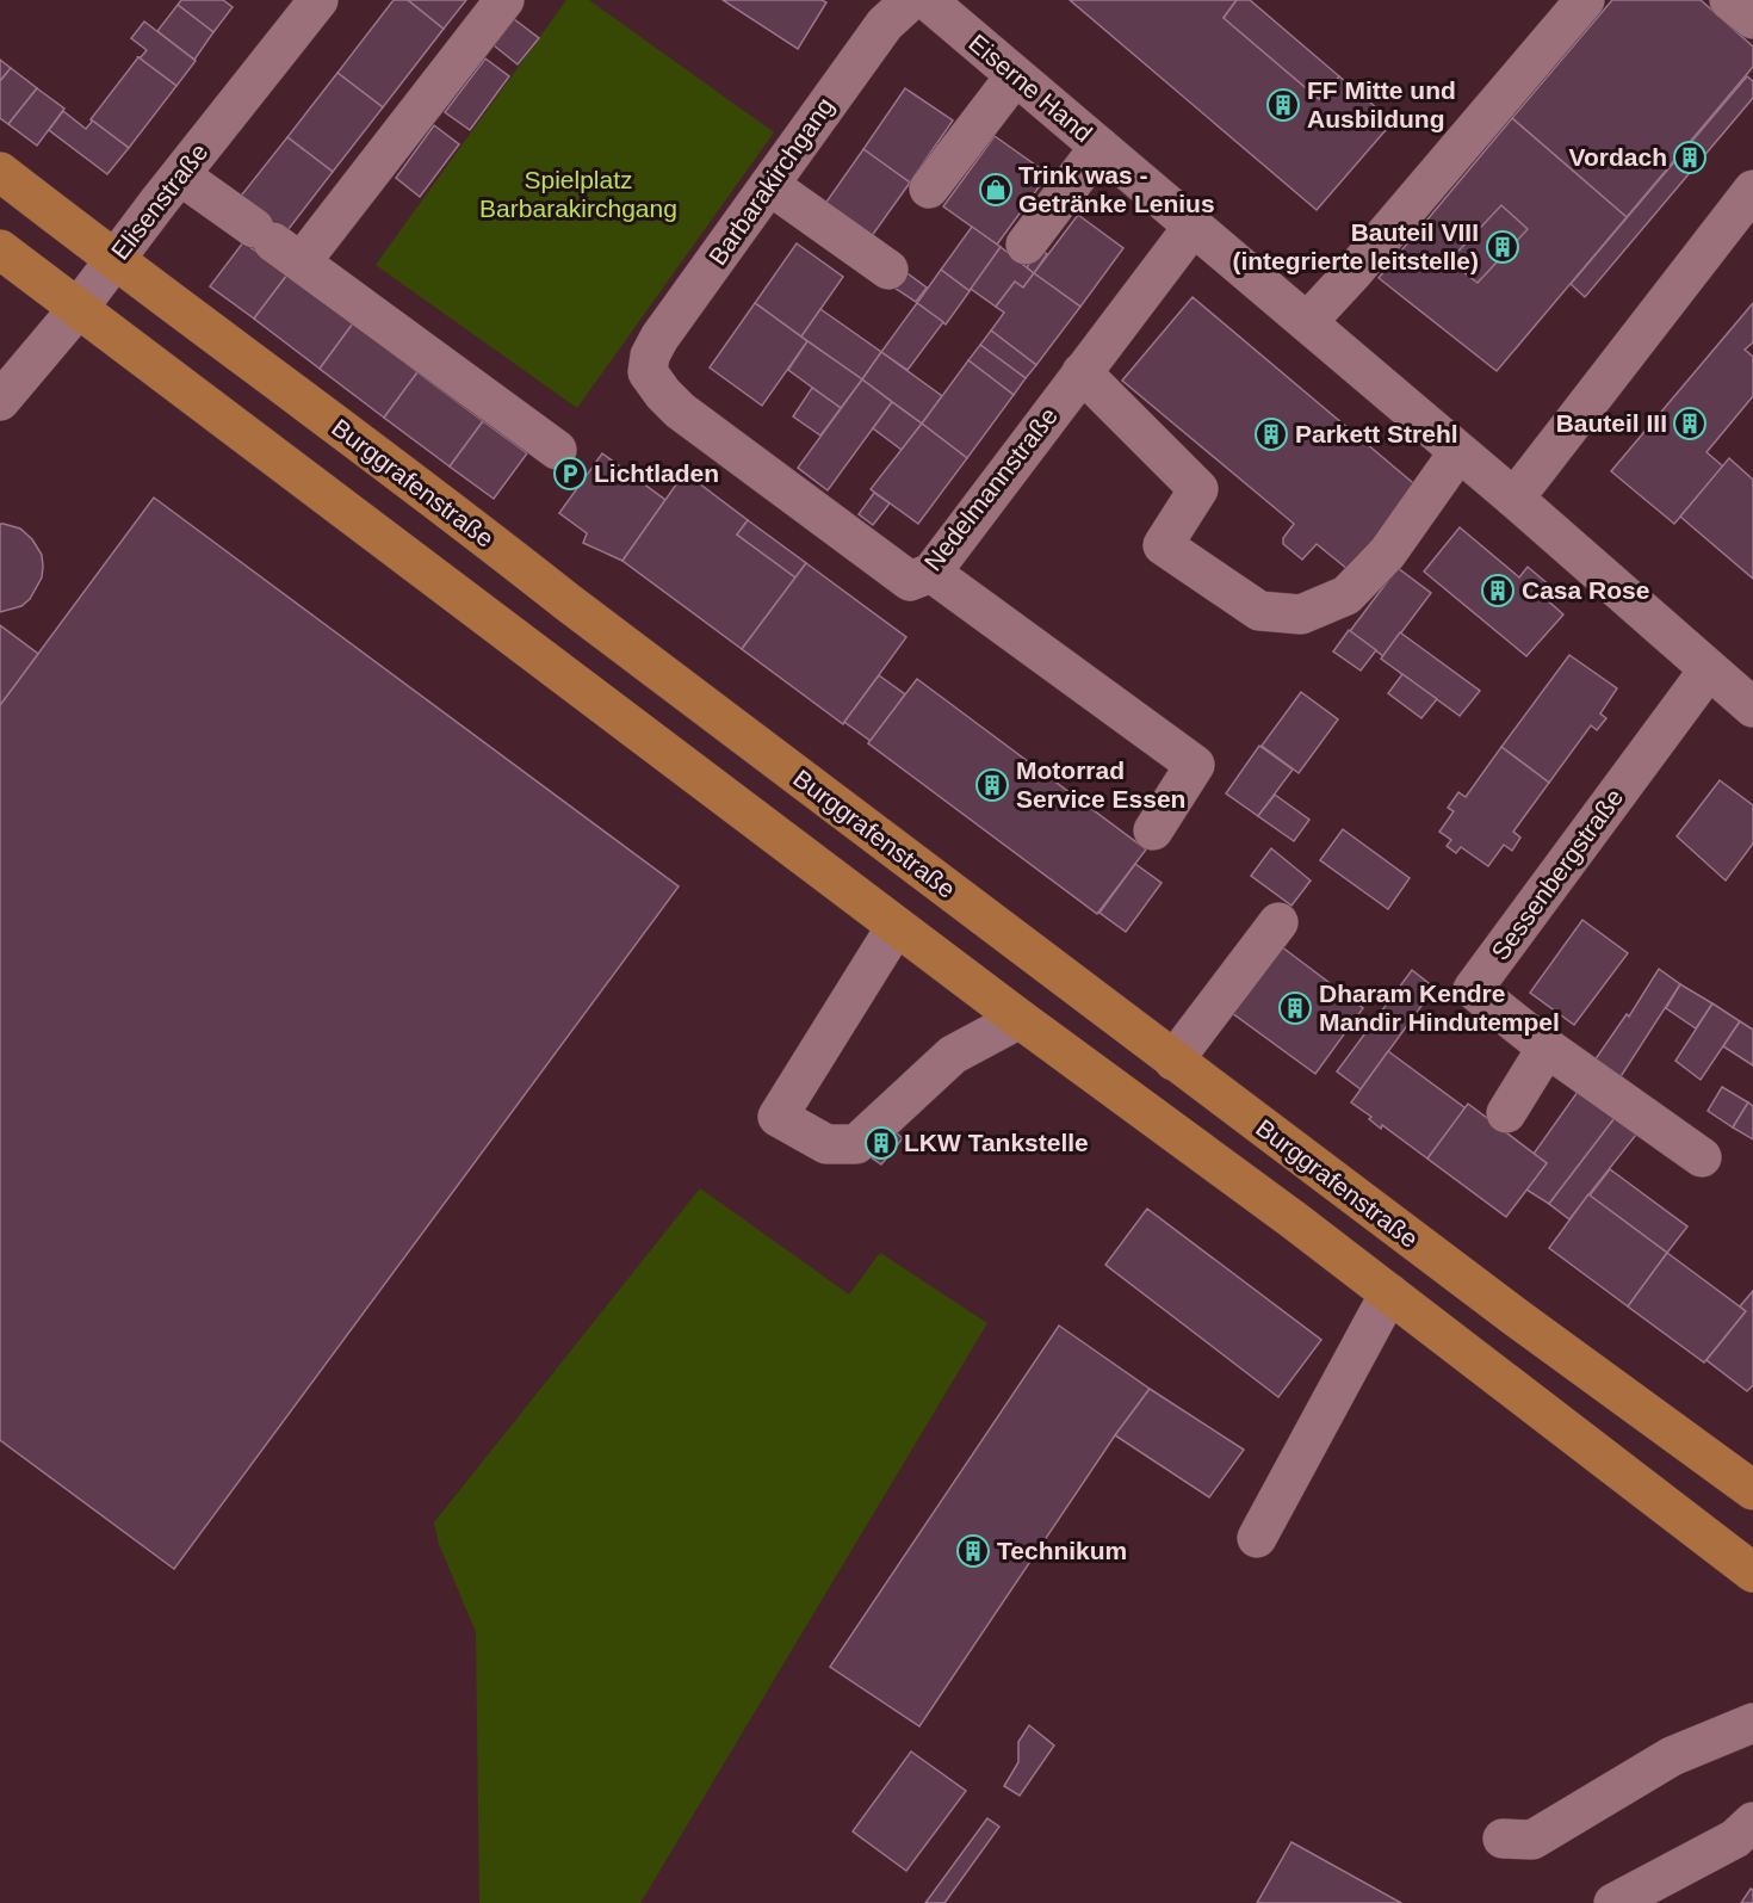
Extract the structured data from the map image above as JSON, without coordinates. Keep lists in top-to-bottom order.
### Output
{
  "streets": {
    "main road": ["Burggrafenstraße"],
    "street": [
      "Eiserne Hand",
      "Barbarakirchgang",
      "Elisenstraße",
      "Nedelmannstraße",
      "Sessenbergstraße"
    ]
  },
  "crossings": [
    ["Eiserne Hand", "Nedelmannstraße"],
    ["Eiserne Hand", "Sessenbergstraße"],
    ["Barbarakirchgang", "Nedelmannstraße"],
    ["Elisenstraße", "Burggrafenstraße"]
  ],
  "parks": ["Spielplatz Barbarakirchgang"],
  "places": {
    "building": [
      "FF Mitte und Ausbildung",
      "Vordach",
      "Bauteil VIII (integrierte leitstelle)",
      "Bauteil III",
      "Parkett Strehl",
      "Casa Rose",
      "Motorrad Service Essen",
      "Dharam Kendre Mandir Hindutempel",
      "LKW Tankstelle",
      "Technikum"
    ],
    "shop": ["Trink was - Getränke Lenius"],
    "parking": ["Lichtladen"]
  }
}
